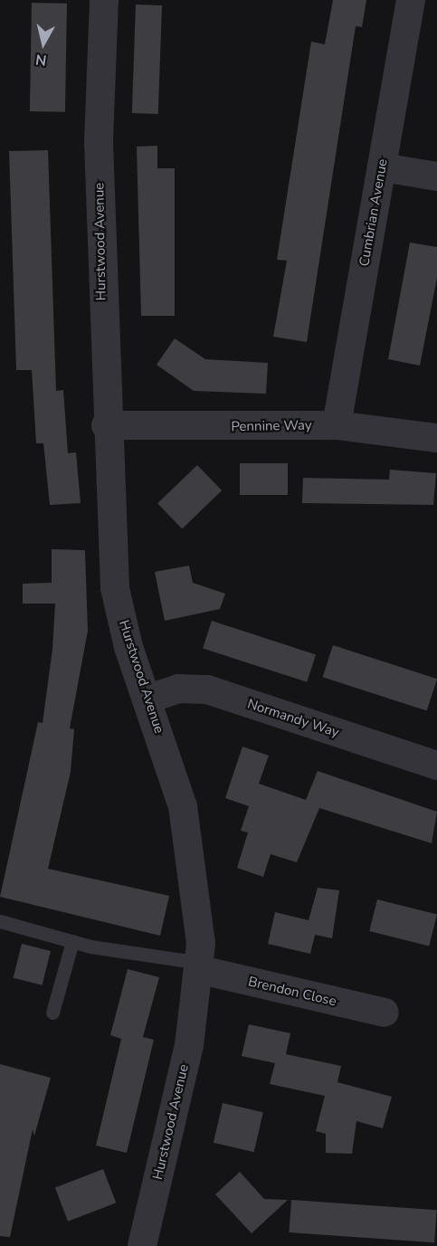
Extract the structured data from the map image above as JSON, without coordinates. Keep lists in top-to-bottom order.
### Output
{
  "streets": {
    "street": [
      "Cumbrian Avenue",
      "Hurstwood Avenue",
      "Pennine Way",
      "Normandy Way",
      "Brendon Close"
    ]
  },
  "crossings": [
    ["Cumbrian Avenue", "Pennine Way"],
    ["Hurstwood Avenue", "Pennine Way"],
    ["Hurstwood Avenue", "Normandy Way"],
    ["Hurstwood Avenue", "Brendon Close"]
  ],
  "north": "bottom"
}
